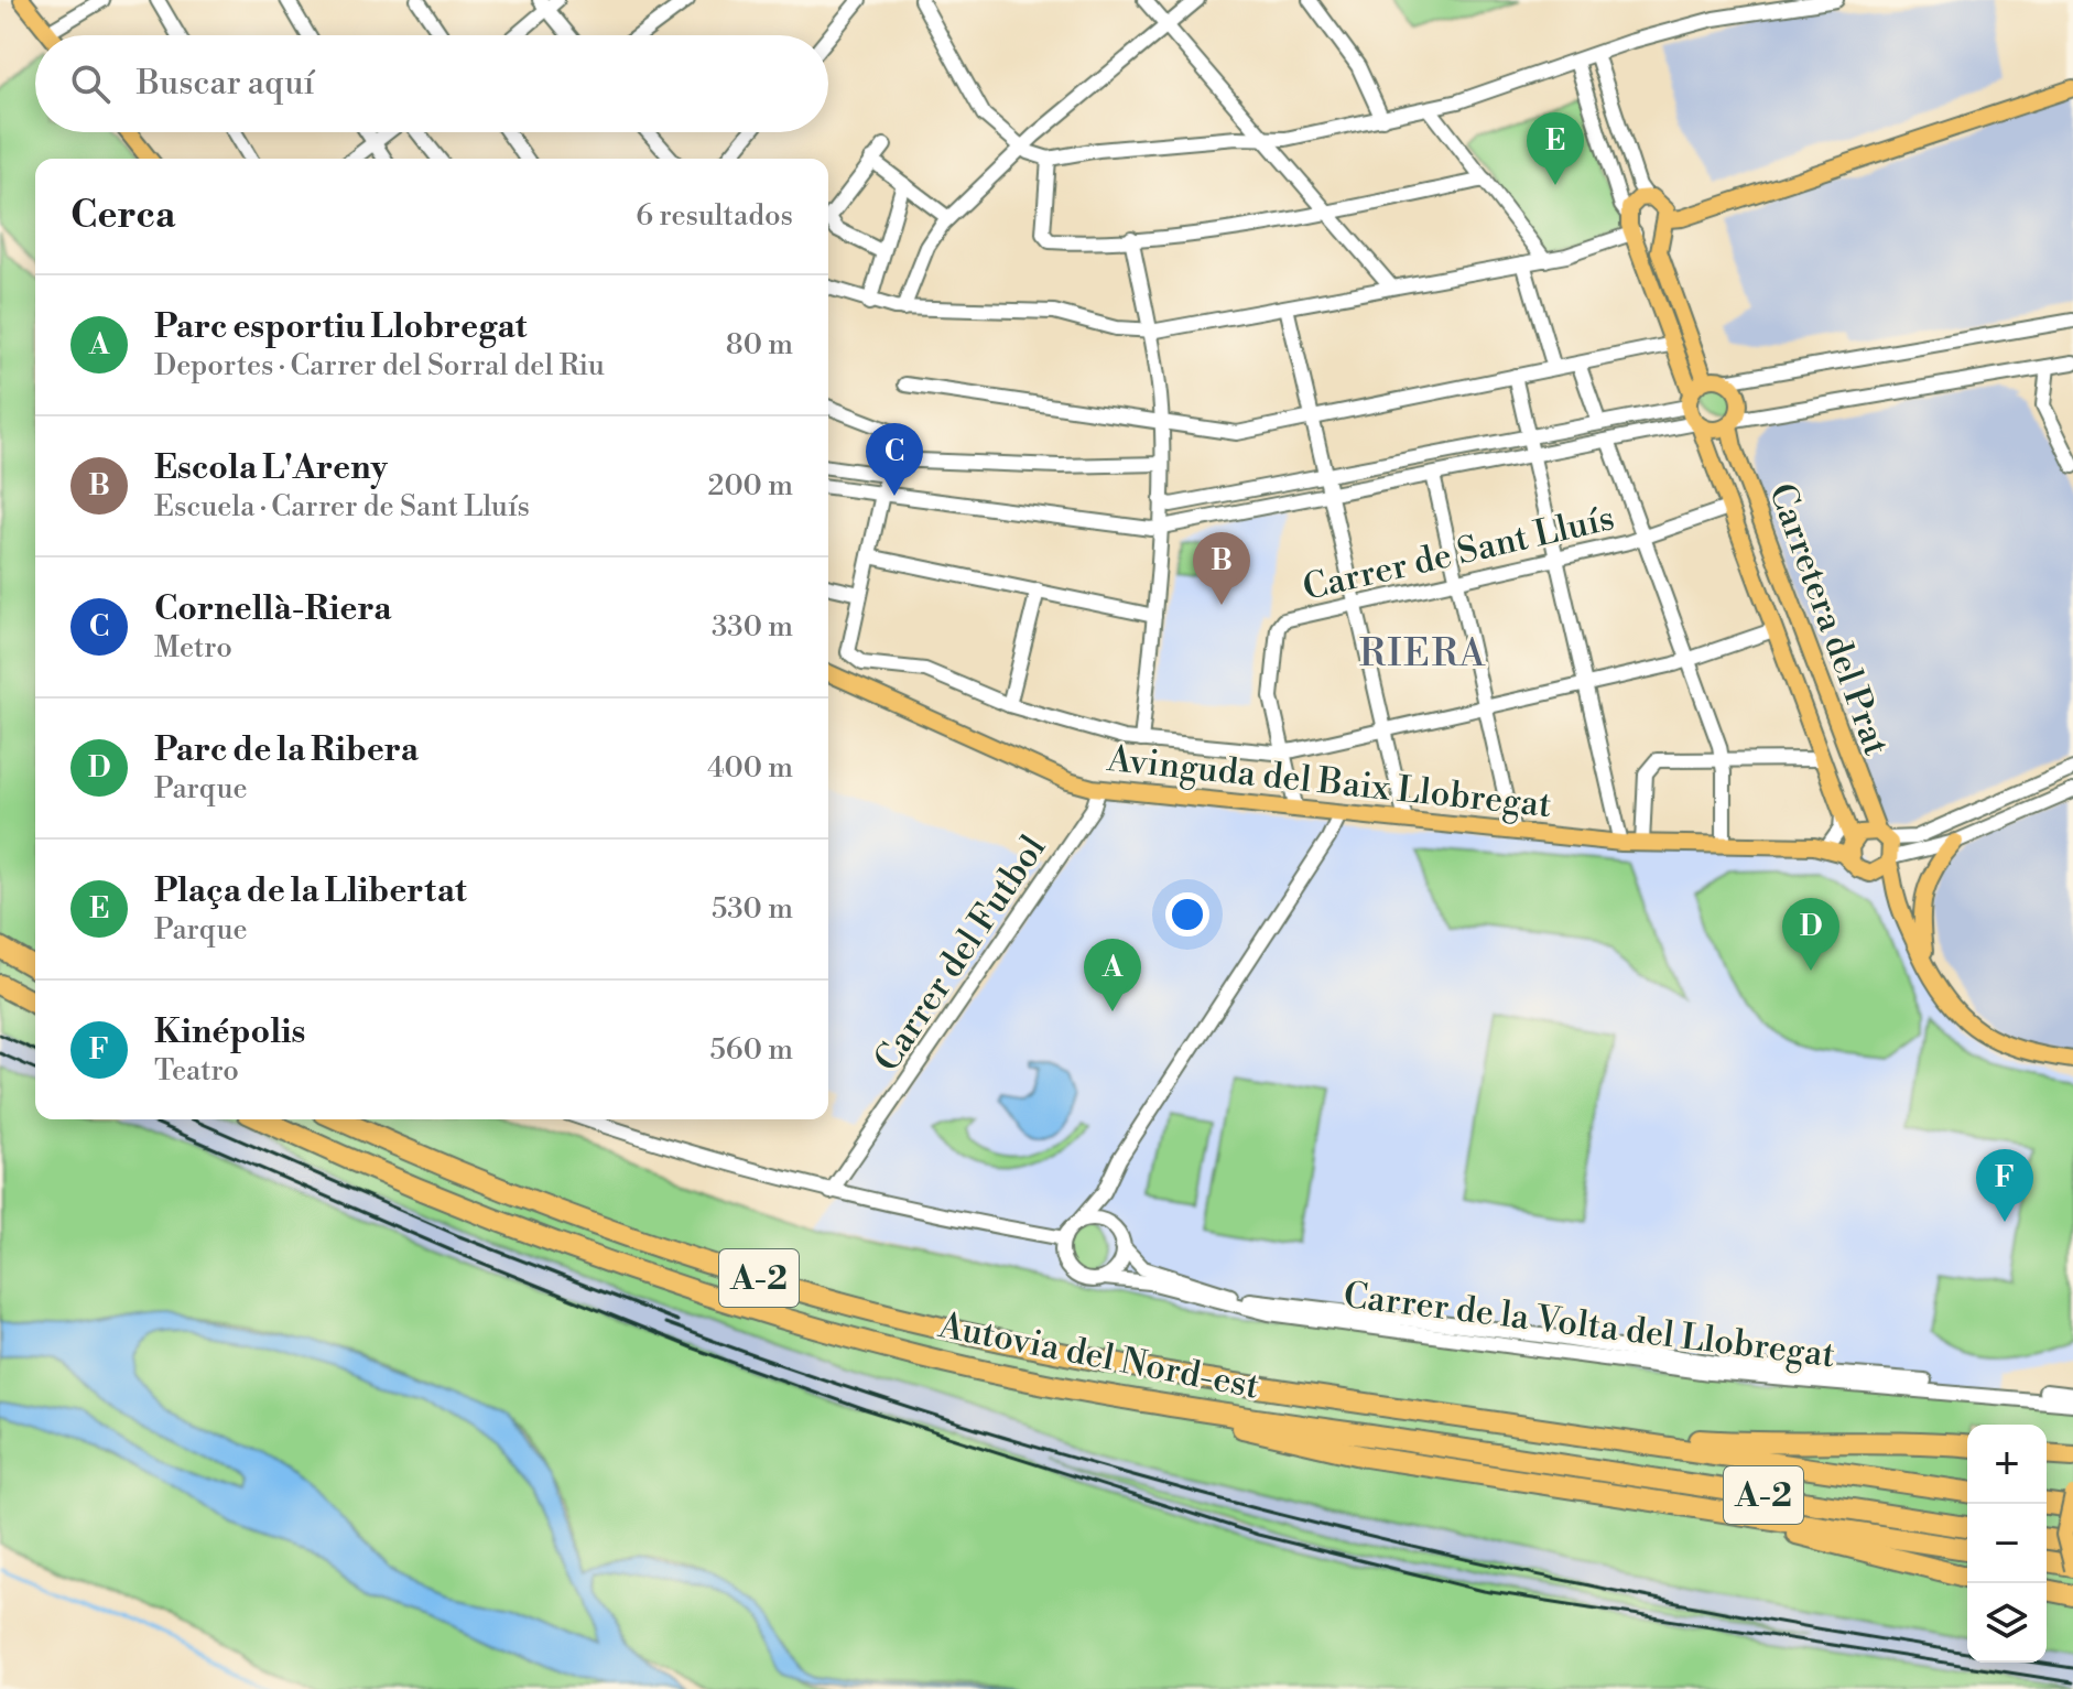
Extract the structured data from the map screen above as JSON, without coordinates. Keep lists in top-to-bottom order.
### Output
{
  "streets": {
    "highway": ["A-2", "Autovia del Nord-est"],
    "main road": ["Carretera del Prat", "Avinguda del Baix Llobregat"],
    "street": ["Carrer de Sant Lluís", "Carrer del Futbol", "Carrer de la Volta del Llobregat"]
  },
  "crossings": [
    ["Carrer de Sant Lluís", "Carretera del Prat"],
    ["Carrer de Sant Lluís", "Avinguda del Baix Llobregat"],
    ["Carretera del Prat", "Avinguda del Baix Llobregat"],
    ["Avinguda del Baix Llobregat", "Carrer del Futbol"]
  ],
  "districts": ["RIERA"],
  "page": {
    "search": "Buscar aquí",
    "pins": [
      "E",
      "C",
      "B",
      "D",
      "A",
      "F"
    ],
    "heading": ["Cerca", "6 resultados"],
    "list": [
      {
        "mark": "A",
        "name": "Parc esportiu Llobregat",
        "note": "Deportes · Carrer del Sorral del Riu",
        "value": "80 m"
      },
      {
        "mark": "B",
        "name": "Escola L'Areny",
        "note": "Escuela · Carrer de Sant Lluís",
        "value": "200 m"
      },
      {
        "mark": "C",
        "name": "Cornellà-Riera",
        "note": "Metro",
        "value": "330 m"
      },
      {
        "mark": "D",
        "name": "Parc de la Ribera",
        "note": "Parque",
        "value": "400 m"
      },
      {
        "mark": "E",
        "name": "Plaça de la Llibertat",
        "note": "Parque",
        "value": "530 m"
      },
      {
        "mark": "F",
        "name": "Kinépolis",
        "note": "Teatro",
        "value": "560 m"
      }
    ],
    "map_buttons": ["+", "−"]
  }
}
